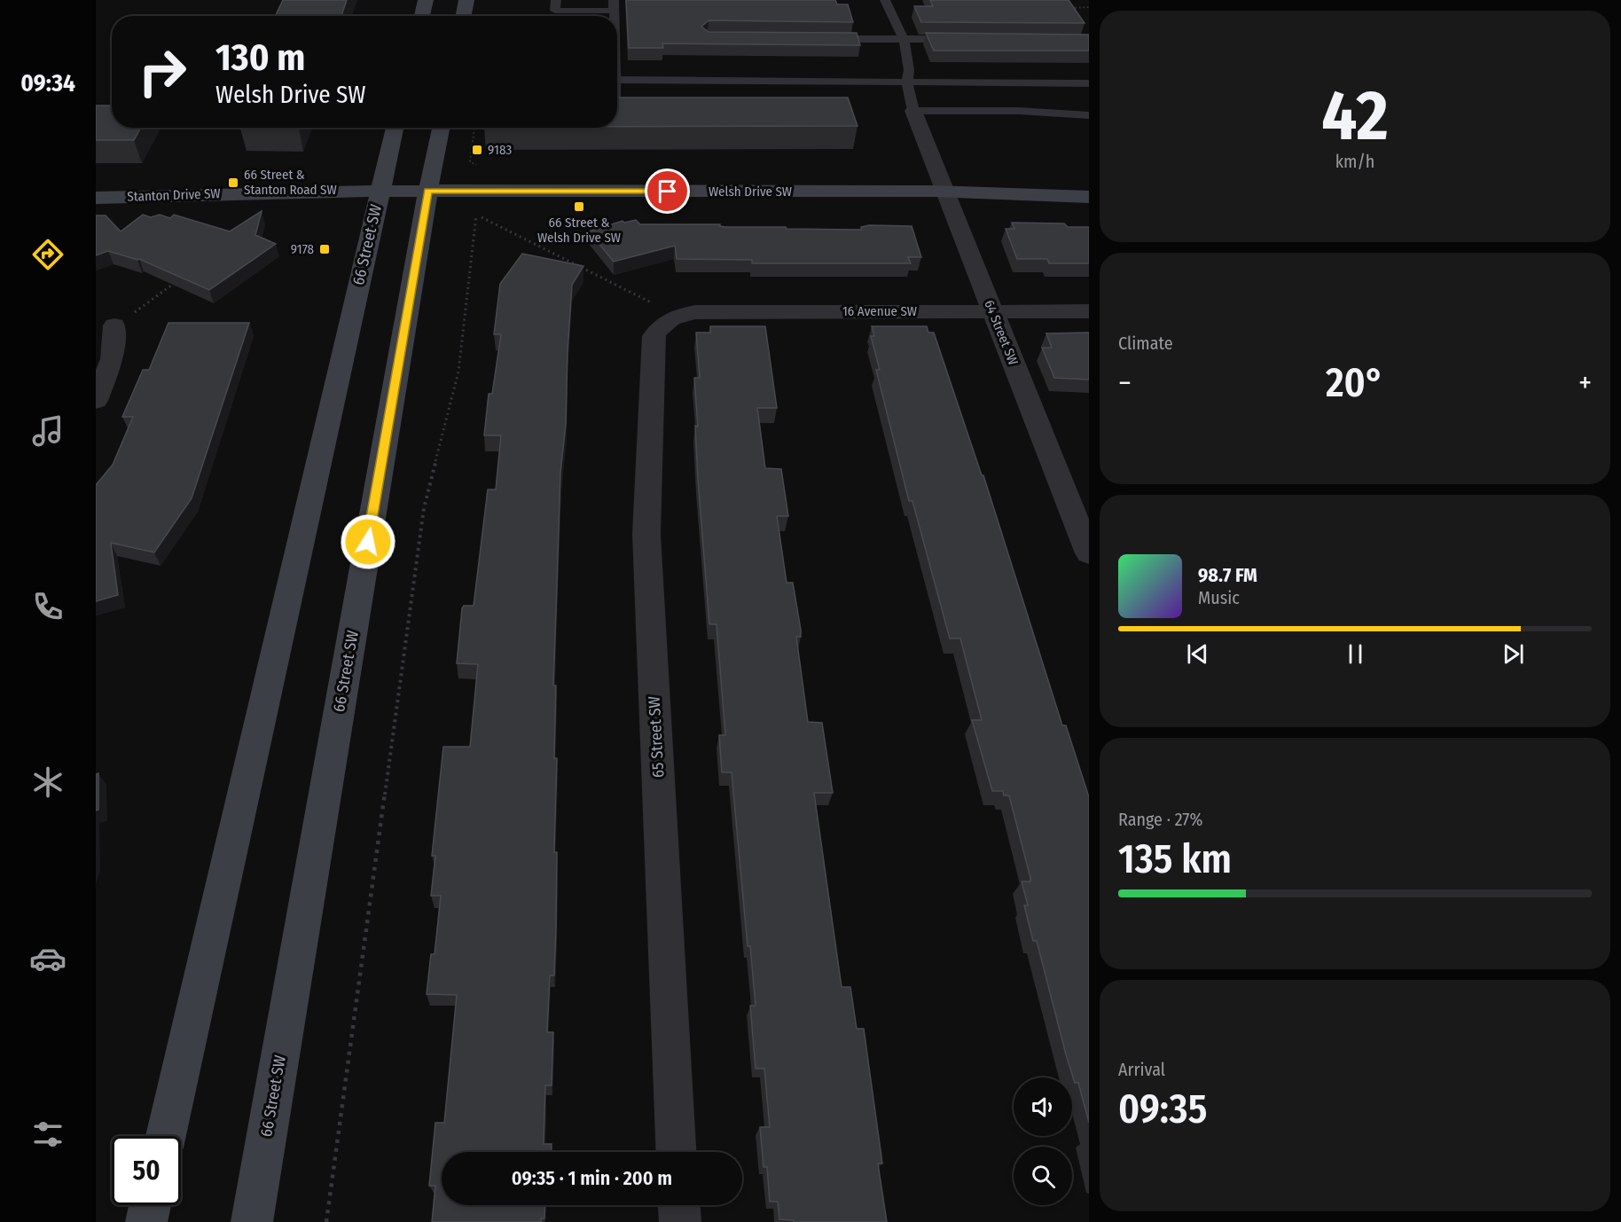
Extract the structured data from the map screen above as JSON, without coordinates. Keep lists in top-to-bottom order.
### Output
{
  "streets": {
    "main road": ["Welsh Drive SW", "Stanton Drive SW", "66 Street SW"],
    "street": ["16 Avenue SW", "64 Street SW", "65 Street SW"]
  },
  "crossings": [
    ["Welsh Drive SW", "Stanton Drive SW"],
    ["Welsh Drive SW", "66 Street SW"],
    ["Welsh Drive SW", "64 Street SW"],
    ["Stanton Drive SW", "66 Street SW"],
    ["16 Avenue SW", "64 Street SW"],
    ["16 Avenue SW", "65 Street SW"]
  ],
  "places": {
    "transit": [
      "9183",
      "66 Street & Stanton Road SW",
      "66 Street & Welsh Drive SW",
      "9178"
    ]
  },
  "page": {
    "tabs": "09:34",
    "tile": [
      ["42", "km/h"],
      "Climate",
      ["Range · 27%", "135 km"],
      ["Arrival", "09:35"]
    ],
    "turn": ["130 m", "Welsh Drive SW"],
    "heat": ["−", "20°", "+"],
    "song": ["98.7 FM", "Music"],
    "limit": "50",
    "trip": "09:35 · 1 min · 200 m"
  }
}
